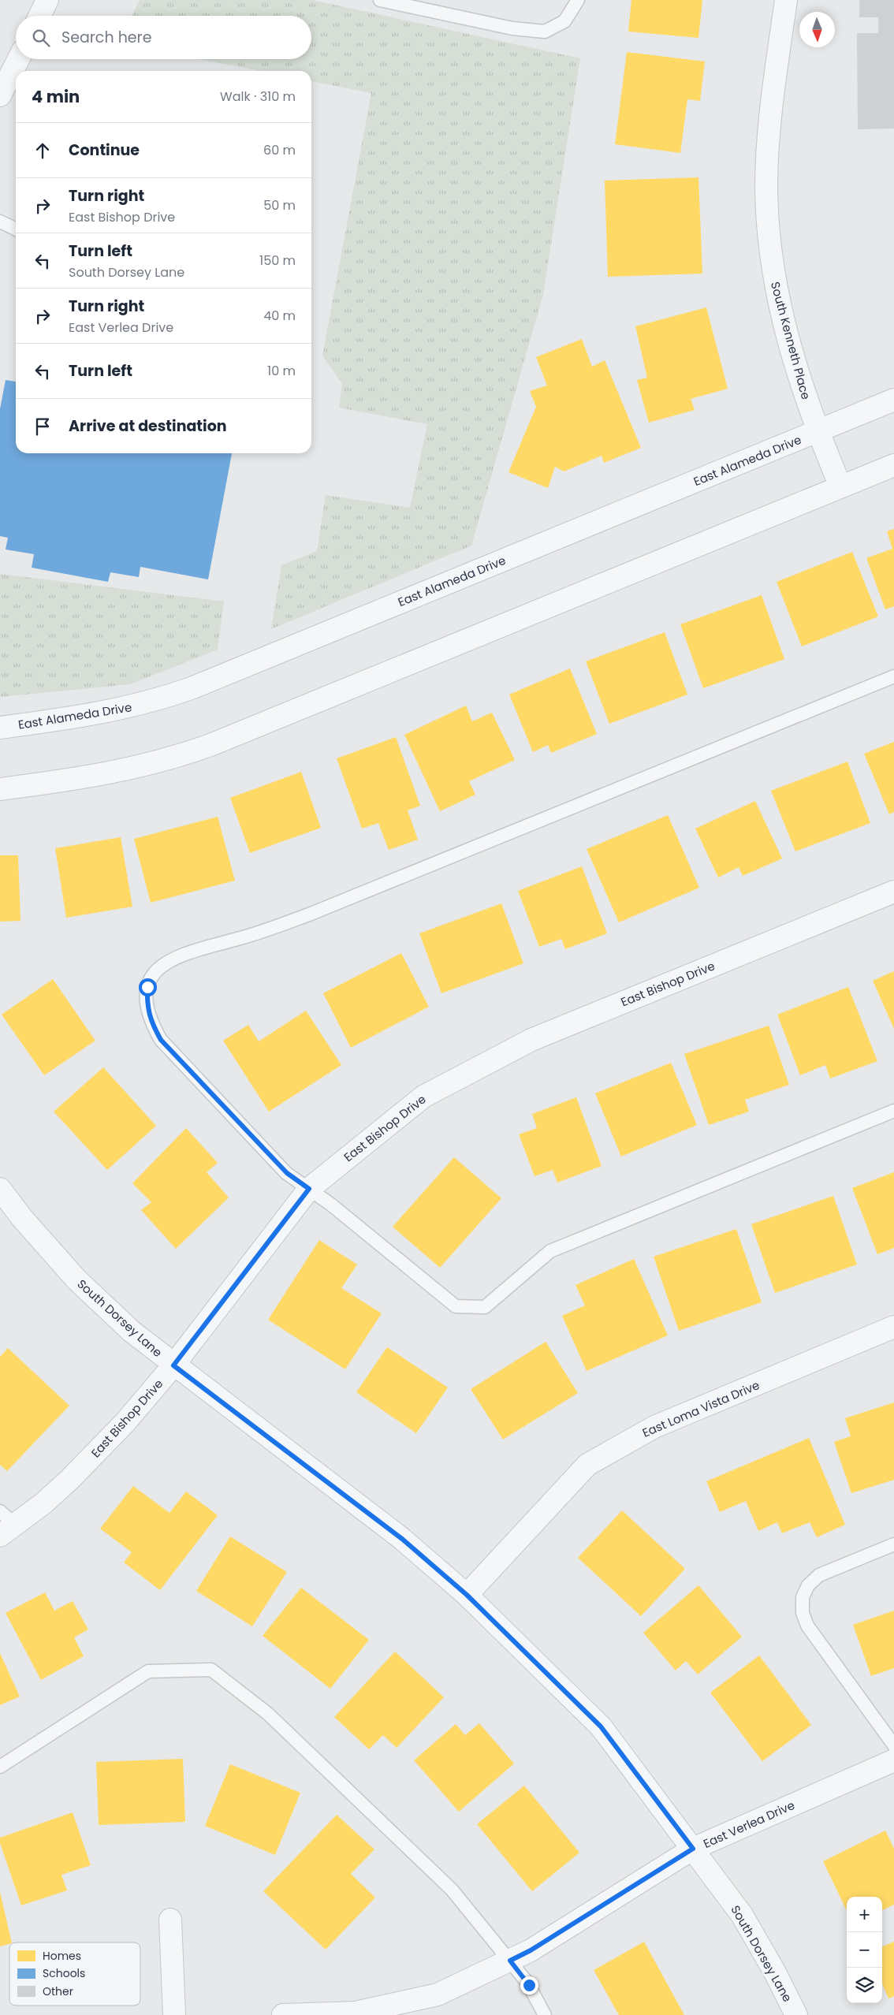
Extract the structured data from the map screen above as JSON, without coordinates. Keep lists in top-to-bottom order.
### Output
{
  "streets": {
    "street": [
      "South Kenneth Place",
      "East Alameda Drive",
      "East Bishop Drive",
      "South Dorsey Lane",
      "East Loma Vista Drive",
      "East Verlea Drive"
    ]
  },
  "crossings": [
    ["South Kenneth Place", "East Alameda Drive"],
    ["East Bishop Drive", "South Dorsey Lane"],
    ["South Dorsey Lane", "East Loma Vista Drive"],
    ["South Dorsey Lane", "East Verlea Drive"]
  ],
  "legend": ["Homes", "Schools", "Other"],
  "north": "bottom",
  "page": {
    "search": "Search here",
    "heading": ["4 min", "Walk · 310 m"],
    "list": [
      ["Continue", "60 m"],
      ["Turn right", "East Bishop Drive", "50 m"],
      ["Turn left", "South Dorsey Lane", "150 m"],
      ["Turn right", "East Verlea Drive", "40 m"],
      ["Turn left", "10 m"],
      "Arrive at destination"
    ],
    "map_buttons": ["+", "−"]
  }
}
